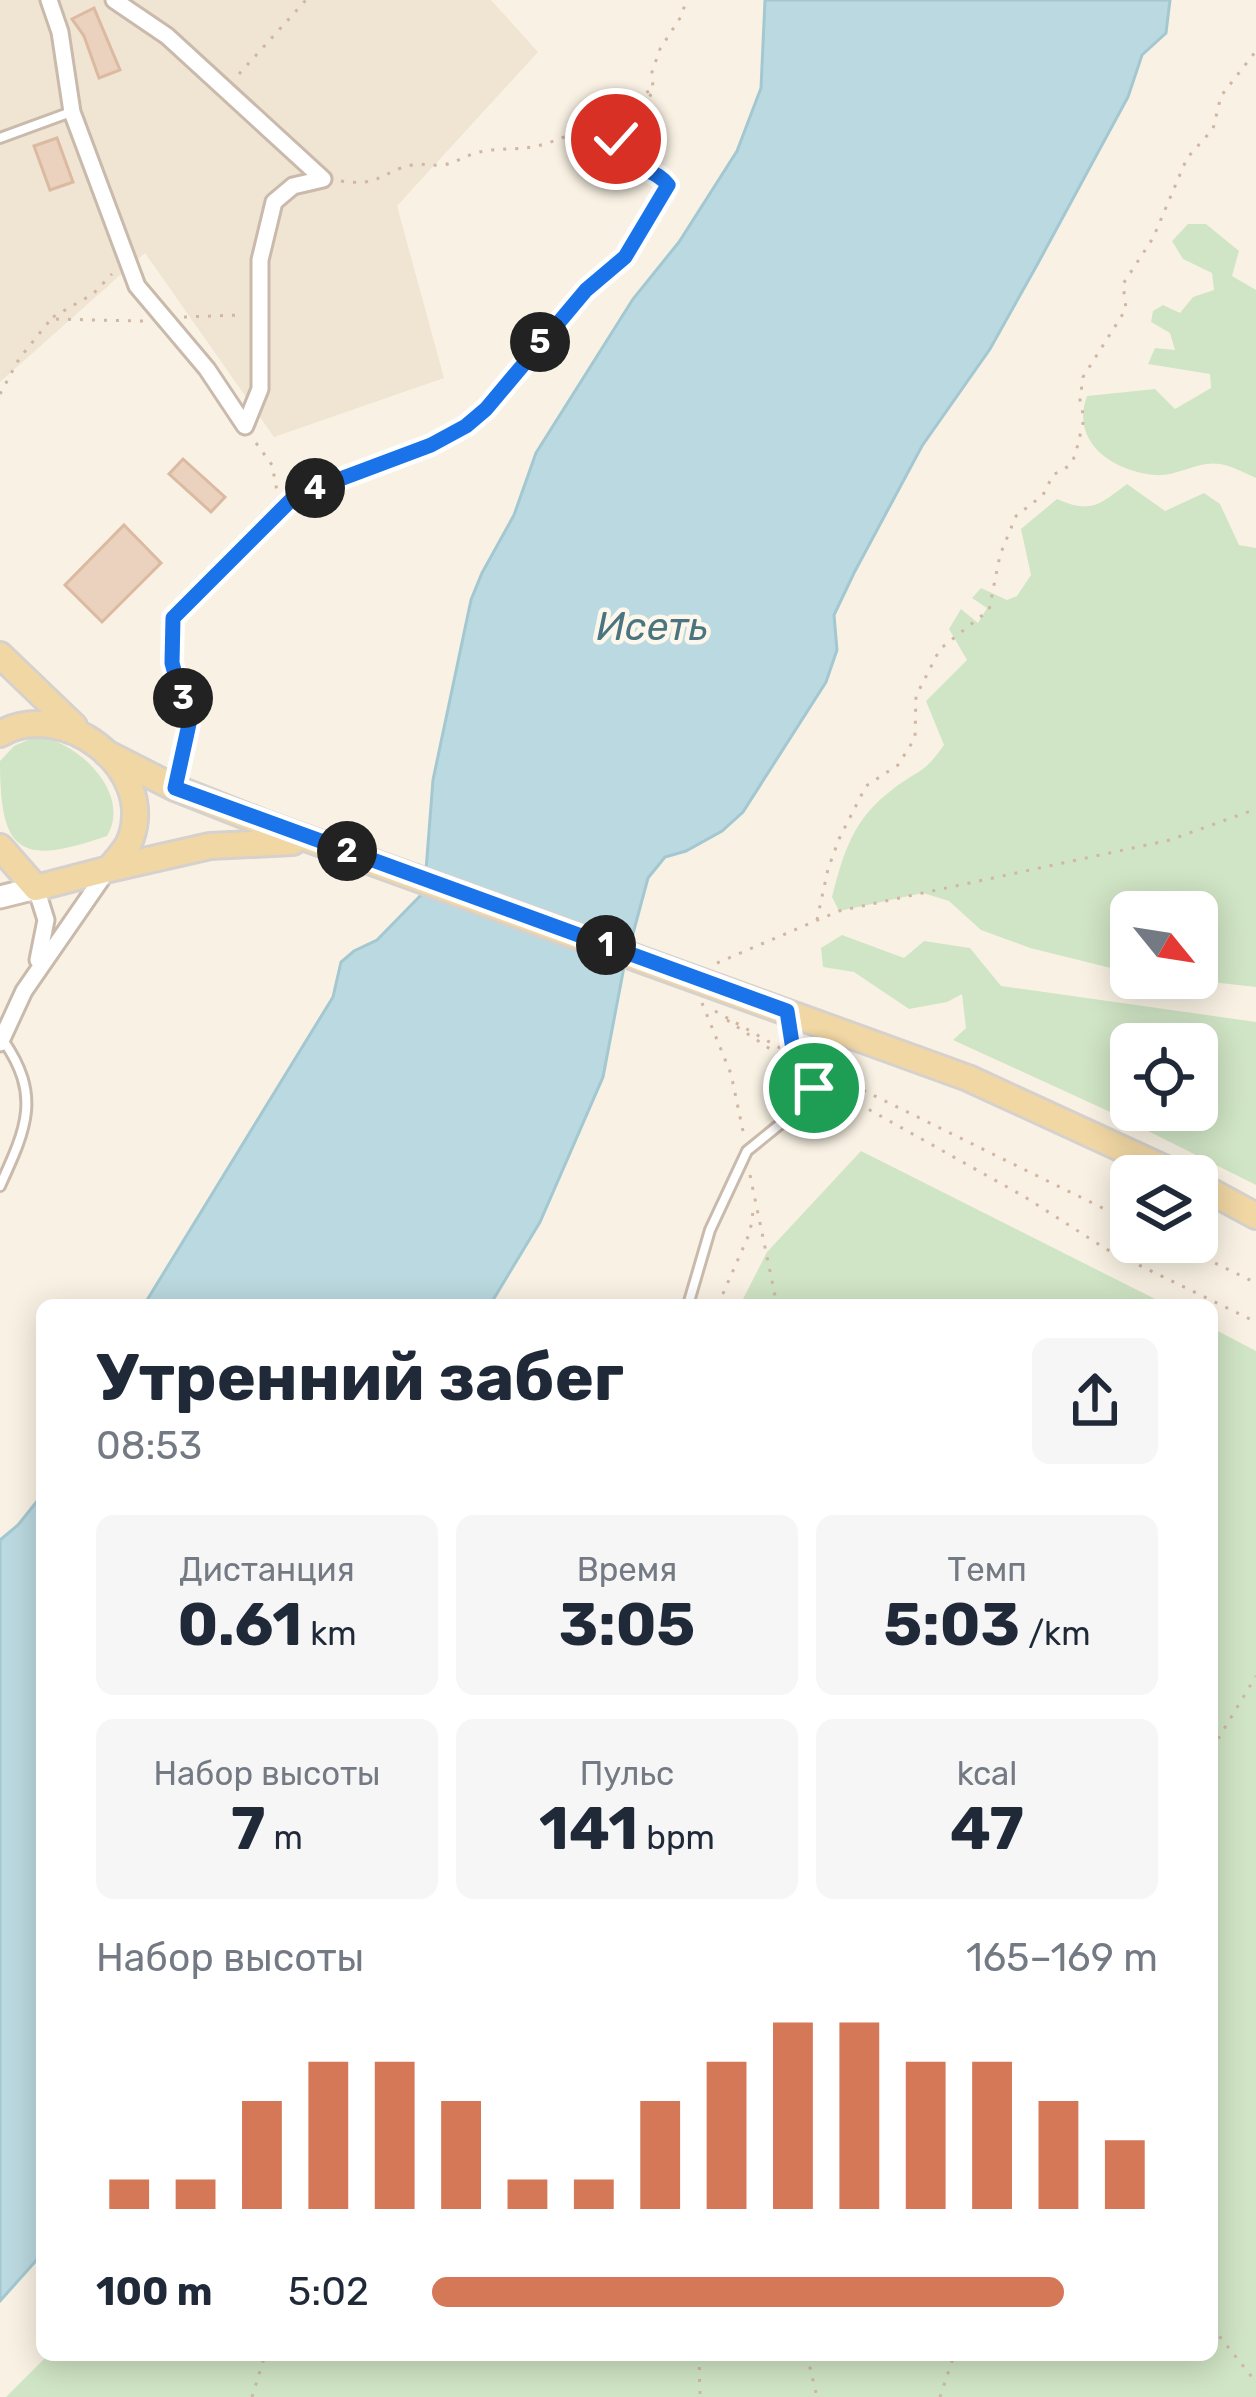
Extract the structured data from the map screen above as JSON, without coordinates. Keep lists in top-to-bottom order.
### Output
{
  "water": ["Исеть"],
  "north": "bottom right",
  "page": {
    "pins": [
      "5",
      "4",
      "3",
      "2",
      "1"
    ],
    "heading": ["Утренний забег", "08:53"],
    "stats": [
      ["Дистанция", "0.61 km"],
      ["Время", "3:05"],
      ["Темп", "5:03 /km"],
      ["Набор высоты", "7 m"],
      ["Пульс", "141 bpm"],
      ["kcal", "47"]
    ],
    "chart": ["Набор высоты", "165–169 m"],
    "list": [
      {
        "name": "100 m",
        "note": "5:02"
      }
    ]
  }
}
